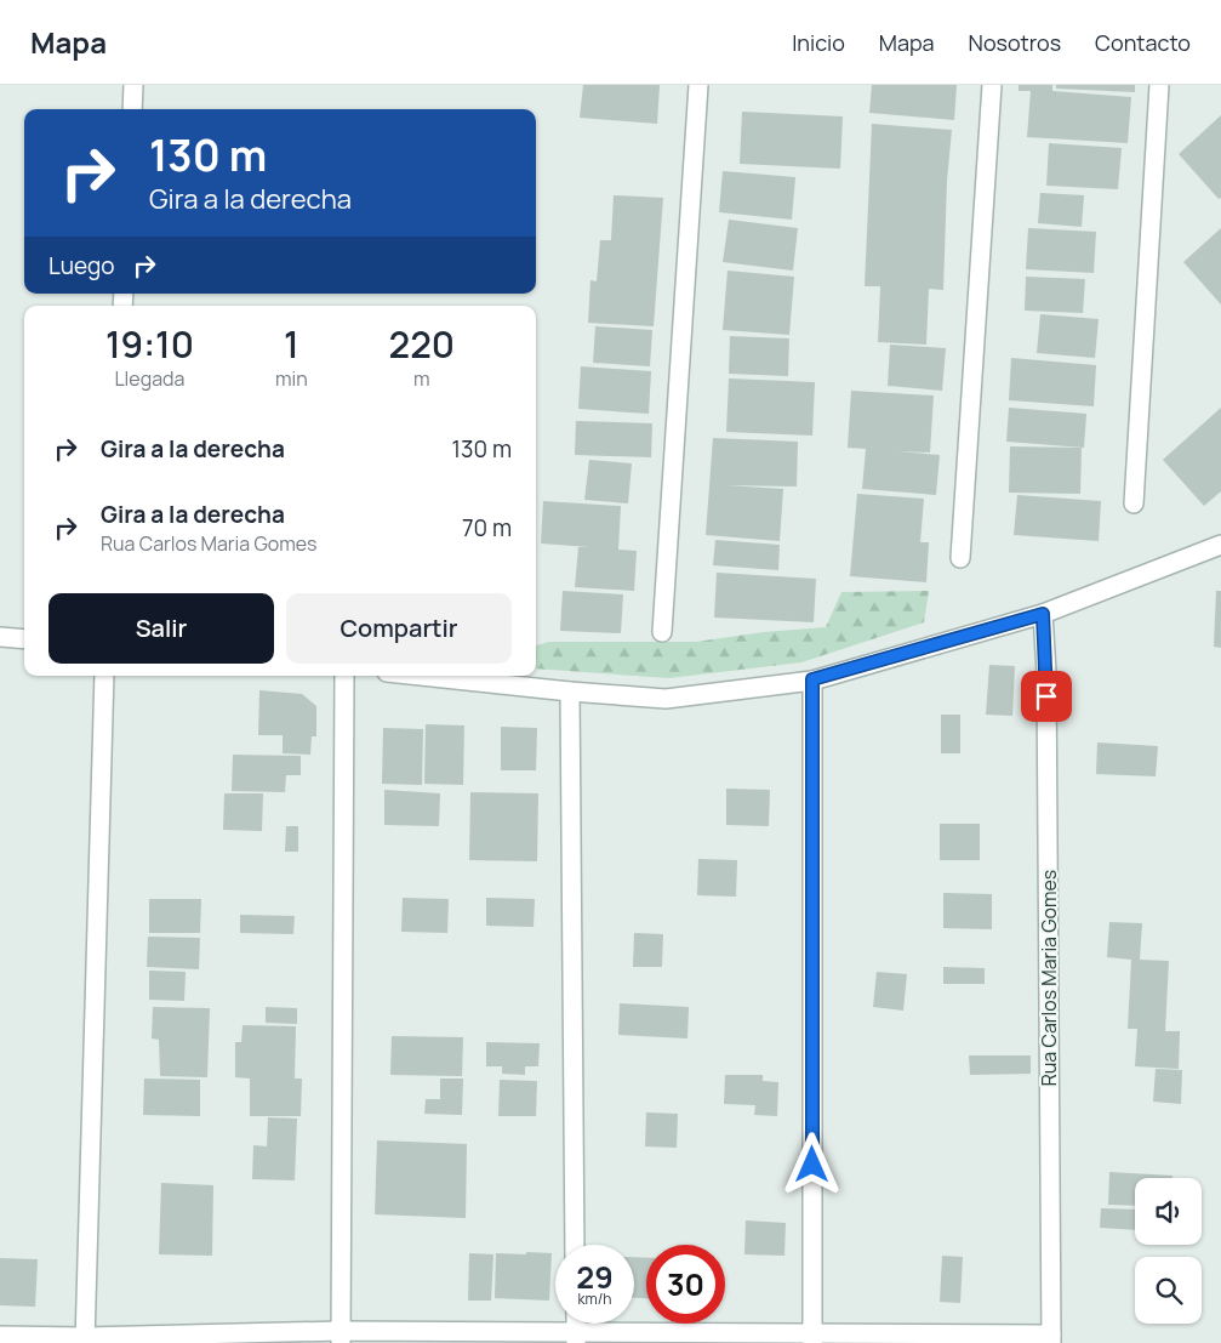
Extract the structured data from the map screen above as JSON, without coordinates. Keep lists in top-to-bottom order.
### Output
{
  "streets": {
    "street": ["Rua Carlos Maria Gomes"]
  },
  "page": {
    "header": "Mapa",
    "nav": [
      "Inicio",
      "Mapa",
      "Nosotros",
      "Contacto"
    ],
    "turn": ["130 m", "Gira a la derecha"],
    "then": "Luego",
    "eta": [
      "19:10",
      "Llegada",
      "1",
      "min",
      "220",
      "m"
    ],
    "list": [
      {
        "name": "Gira a la derecha",
        "value": "130 m"
      },
      {
        "name": "Gira a la derecha",
        "note": "Rua Carlos Maria Gomes",
        "value": "70 m"
      }
    ],
    "buttons": ["Salir", "Compartir"],
    "speed": "29 km/h",
    "limit": "30"
  }
}
